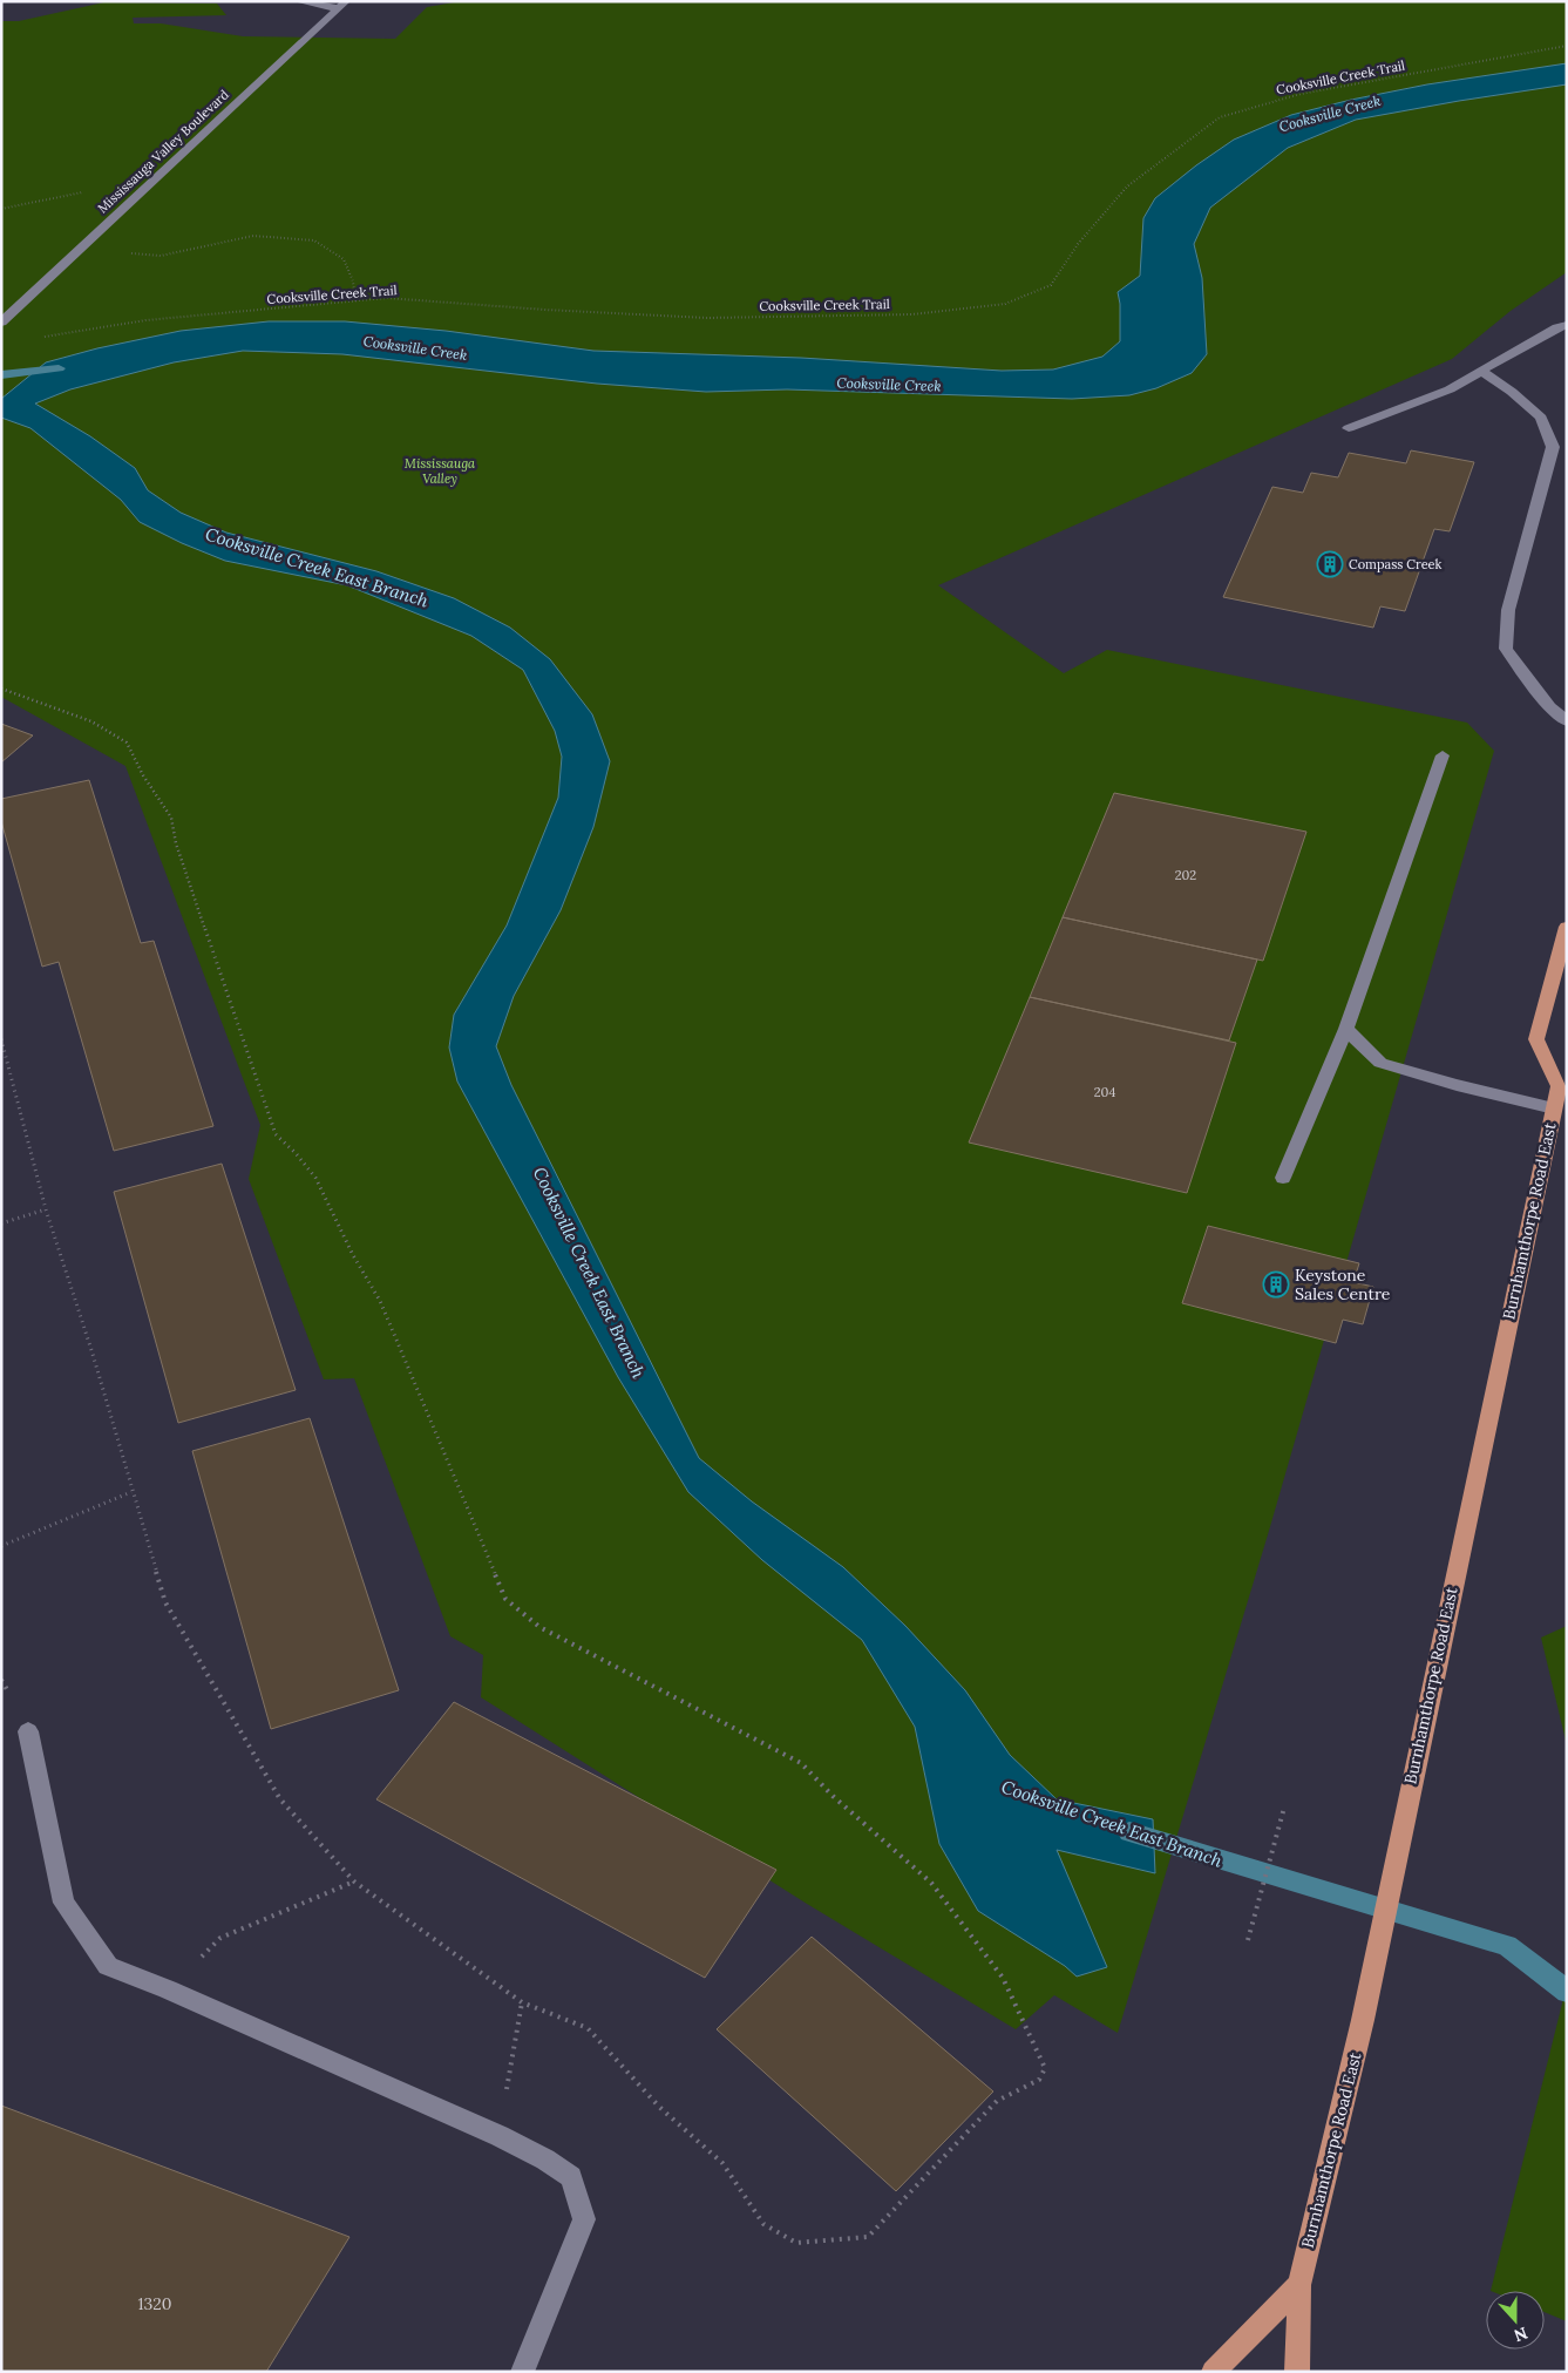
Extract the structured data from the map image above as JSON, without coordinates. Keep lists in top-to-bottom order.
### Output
{
  "streets": {
    "main road": ["Burnhamthorpe Road East"],
    "street": ["Mississauga Valley Boulevard"],
    "path": ["Cooksville Creek Trail"]
  },
  "water": ["Cooksville Creek", "Cooksville Creek East Branch"],
  "parks": ["Mississauga Valley"],
  "places": {
    "building": ["Compass Creek", "Keystone Sales Centre"]
  },
  "house_numbers": ["202", "204", "1320"],
  "north": "bottom"
}
